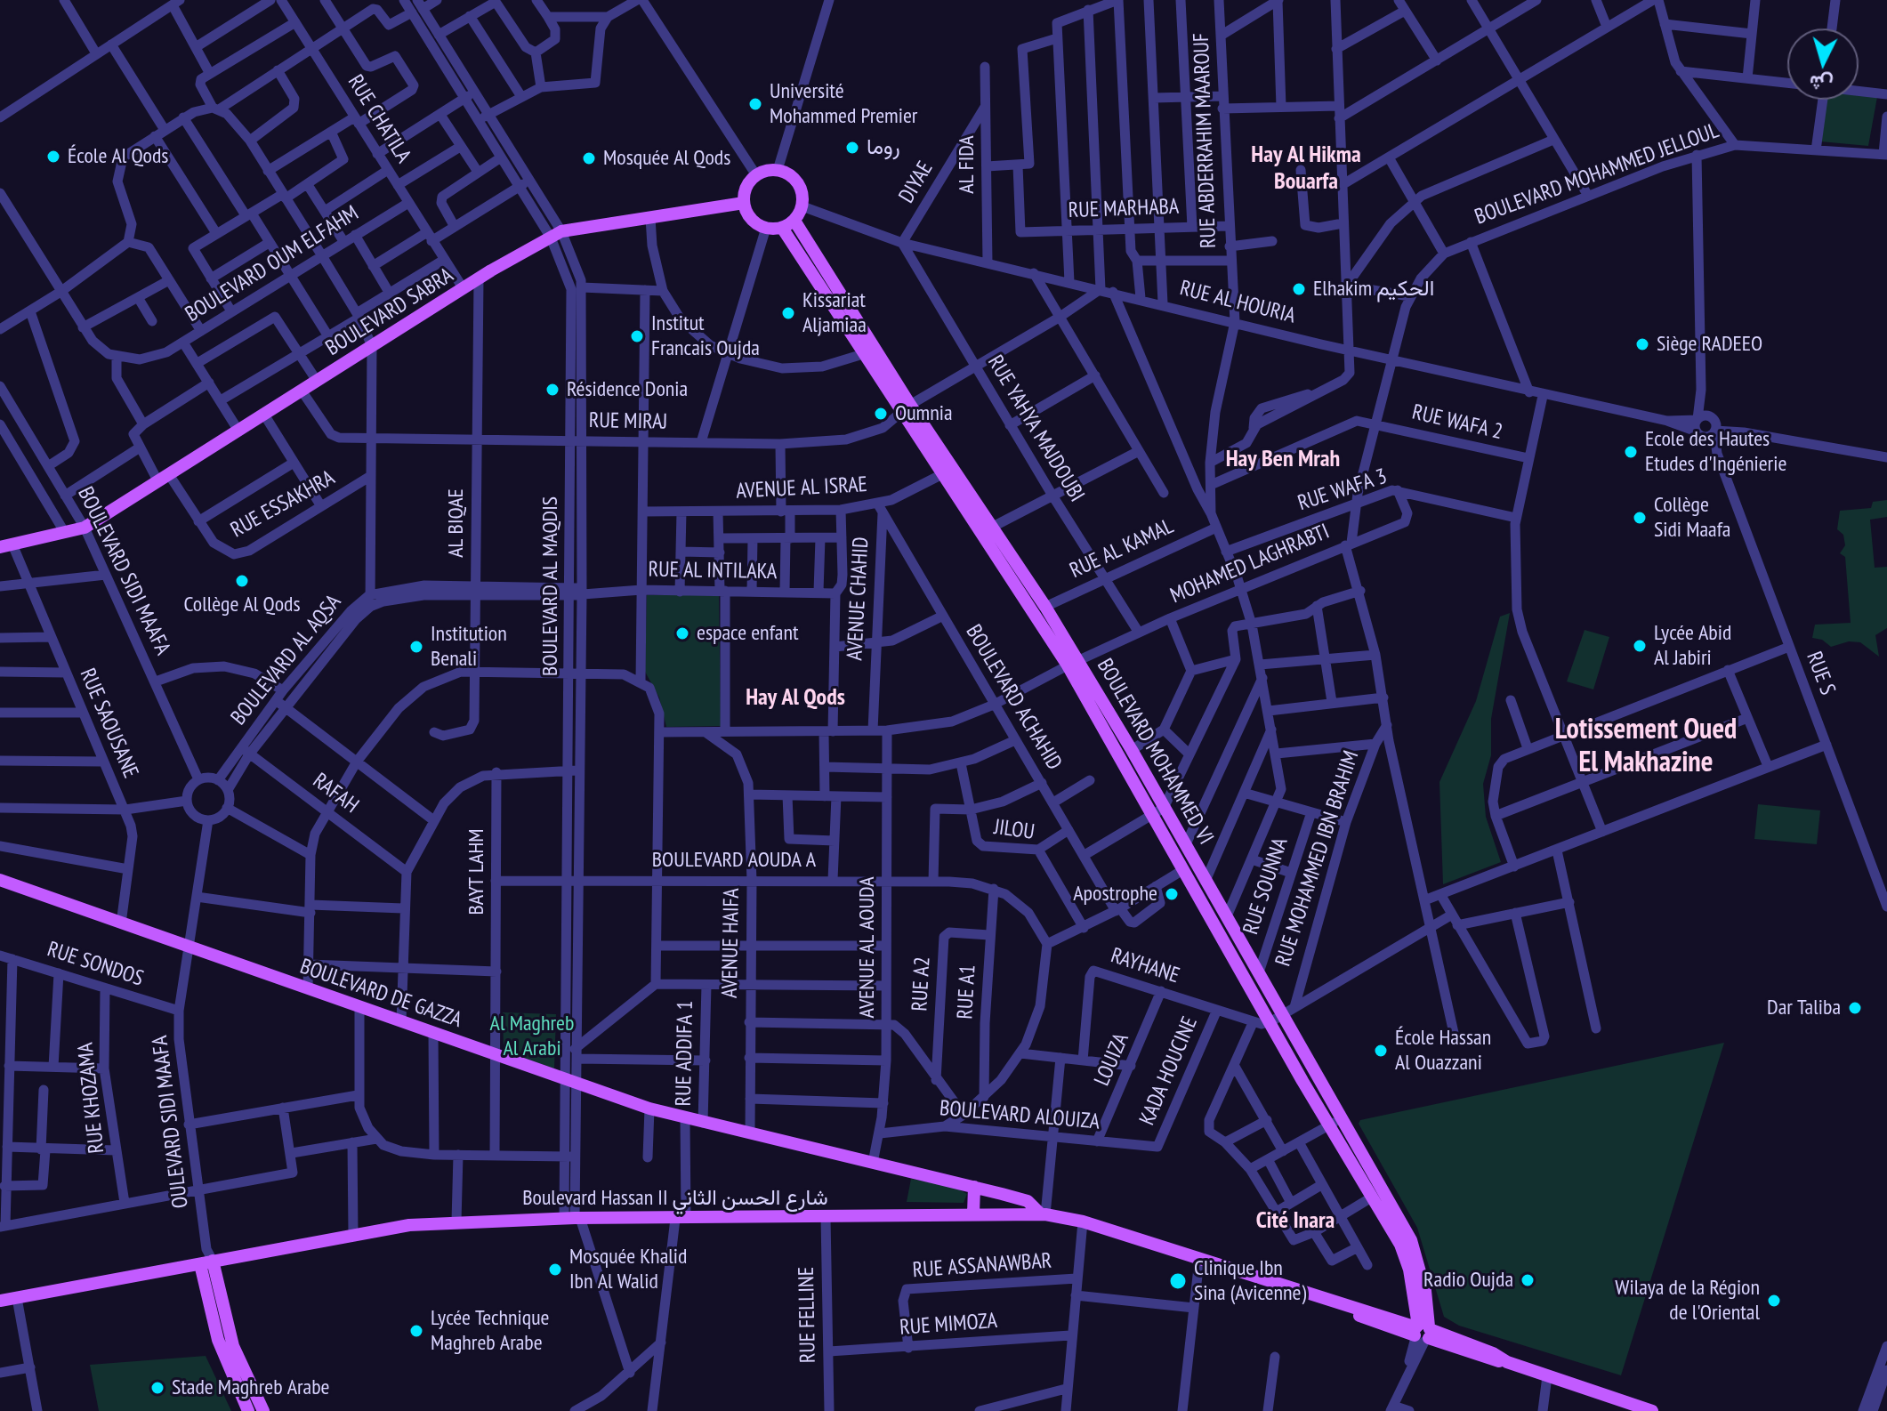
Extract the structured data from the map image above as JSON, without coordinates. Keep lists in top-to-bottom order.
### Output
{
  "streets": {
    "main road": [
      "BOULEVARD SABRA",
      "BOULEVARD MOHAMMED VI",
      "BOULEVARD DE GAZZA",
      "Boulevard Hassan II شارع الحسن الثاني"
    ],
    "street": [
      "RUE CHATILA",
      "RUE ABDERRAHIM MAAROUF",
      "AL FIDA",
      "BOULEVARD MOHAMMED JELLOUL",
      "DIYAE",
      "RUE MARHABA",
      "BOULEVARD OUM ELFAHM",
      "RUE AL HOURIA",
      "RUE MIRAJ",
      "RUE WAFA 2",
      "RUE YAHYA MAJDOUBI",
      "AVENUE AL ISRAE",
      "RUE WAFA 3",
      "RUE ESSAKHRA",
      "AL BIQAE",
      "RUE AL KAMAL",
      "MOHAMED LAGHRABTI",
      "BOULEVARD SIDI MAAFA",
      "RUE AL INTILAKA",
      "BOULEVARD AL MAQDIS",
      "AVENUE CHAHID",
      "BOULEVARD AL AQSA",
      "RUE S",
      "BOULEVARD ACHAHID",
      "RUE SAOUSANE",
      "RAFAH",
      "JILOU",
      "RUE MOHAMMED IBN BRAHIM",
      "BOULEVARD AOUDA A",
      "BAYT LAHM",
      "RUE SOUNNA",
      "AVENUE HAIFA",
      "AVENUE AL AOUDA",
      "RUE SONDOS",
      "RAYHANE",
      "RUE A2",
      "RUE A1",
      "RUE ADDIFA 1",
      "LOUIZA",
      "KADA HOUCINE",
      "RUE KHOZAMA",
      "BOULEVARD ALOUIZA",
      "OULEVARD SIDI MAAFA",
      "RUE ASSANAWBAR",
      "RUE FELLINE",
      "RUE MIMOZA"
    ]
  },
  "crossings": [
    ["RUE CHATILA", "BOULEVARD OUM ELFAHM"],
    ["RUE CHATILA", "BOULEVARD SABRA"],
    ["RUE ABDERRAHIM MAAROUF", "RUE MARHABA"],
    ["RUE ABDERRAHIM MAAROUF", "RUE AL HOURIA"],
    ["AL FIDA", "DIYAE"],
    ["AL FIDA", "RUE AL HOURIA"],
    ["BOULEVARD MOHAMMED JELLOUL", "RUE AL HOURIA"],
    ["BOULEVARD MOHAMMED JELLOUL", "RUE WAFA 2"],
    ["BOULEVARD MOHAMMED JELLOUL", "RUE WAFA 3"],
    ["BOULEVARD MOHAMMED JELLOUL", "MOHAMED LAGHRABTI"],
    ["DIYAE", "RUE AL HOURIA"],
    ["DIYAE", "RUE YAHYA MAJDOUBI"],
    ["RUE AL HOURIA", "BOULEVARD SABRA"],
    ["RUE AL HOURIA", "RUE MIRAJ"],
    ["RUE AL HOURIA", "RUE YAHYA MAJDOUBI"],
    ["RUE AL HOURIA", "RUE S"],
    ["RUE AL HOURIA", "BOULEVARD MOHAMMED VI"],
    ["BOULEVARD SABRA", "RUE MIRAJ"],
    ["BOULEVARD SABRA", "RUE ESSAKHRA"],
    ["BOULEVARD SABRA", "AL BIQAE"],
    ["BOULEVARD SABRA", "BOULEVARD SIDI MAAFA"],
    ["BOULEVARD SABRA", "BOULEVARD AL MAQDIS"],
    ["BOULEVARD SABRA", "RUE SAOUSANE"],
    ["BOULEVARD SABRA", "BOULEVARD MOHAMMED VI"],
    ["RUE MIRAJ", "RUE YAHYA MAJDOUBI"],
    ["RUE MIRAJ", "AL BIQAE"],
    ["RUE MIRAJ", "BOULEVARD AL MAQDIS"],
    ["RUE MIRAJ", "BOULEVARD MOHAMMED VI"],
    ["RUE YAHYA MAJDOUBI", "RUE AL KAMAL"],
    ["RUE YAHYA MAJDOUBI", "MOHAMED LAGHRABTI"],
    ["AVENUE AL ISRAE", "AVENUE CHAHID"],
    ["AVENUE AL ISRAE", "BOULEVARD ACHAHID"],
    ["AVENUE AL ISRAE", "BOULEVARD MOHAMMED VI"],
    ["RUE WAFA 3", "MOHAMED LAGHRABTI"],
    ["RUE AL KAMAL", "BOULEVARD MOHAMMED VI"],
    ["MOHAMED LAGHRABTI", "BOULEVARD MOHAMMED VI"],
    ["BOULEVARD SIDI MAAFA", "BOULEVARD AL AQSA"],
    ["BOULEVARD SIDI MAAFA", "OULEVARD SIDI MAAFA"],
    ["RUE AL INTILAKA", "BOULEVARD AL MAQDIS"],
    ["BOULEVARD AL MAQDIS", "BOULEVARD AOUDA A"],
    ["BOULEVARD AL MAQDIS", "BOULEVARD DE GAZZA"],
    ["BOULEVARD AL MAQDIS", "Boulevard Hassan II شارع الحسن الثاني"],
    ["AVENUE CHAHID", "BOULEVARD ACHAHID"],
    ["BOULEVARD AL AQSA", "RAFAH"],
    ["BOULEVARD AL AQSA", "OULEVARD SIDI MAAFA"],
    ["RUE SAOUSANE", "BOULEVARD DE GAZZA"],
    ["BOULEVARD MOHAMMED VI", "RUE SOUNNA"],
    ["BOULEVARD MOHAMMED VI", "RAYHANE"],
    ["BOULEVARD MOHAMMED VI", "Boulevard Hassan II شارع الحسن الثاني"],
    ["BOULEVARD AOUDA A", "BAYT LAHM"],
    ["BOULEVARD AOUDA A", "AVENUE HAIFA"],
    ["BOULEVARD AOUDA A", "AVENUE AL AOUDA"],
    ["BOULEVARD AOUDA A", "RUE A1"],
    ["BAYT LAHM", "BOULEVARD DE GAZZA"],
    ["AVENUE HAIFA", "BOULEVARD DE GAZZA"],
    ["AVENUE AL AOUDA", "BOULEVARD DE GAZZA"],
    ["AVENUE AL AOUDA", "BOULEVARD ALOUIZA"],
    ["RUE SONDOS", "RUE KHOZAMA"],
    ["RUE SONDOS", "OULEVARD SIDI MAAFA"],
    ["RAYHANE", "LOUIZA"],
    ["RAYHANE", "KADA HOUCINE"],
    ["RUE A2", "RUE A1"],
    ["BOULEVARD DE GAZZA", "RUE ADDIFA 1"],
    ["BOULEVARD DE GAZZA", "OULEVARD SIDI MAAFA"],
    ["BOULEVARD DE GAZZA", "Boulevard Hassan II شارع الحسن الثاني"],
    ["LOUIZA", "BOULEVARD ALOUIZA"],
    ["KADA HOUCINE", "BOULEVARD ALOUIZA"],
    ["OULEVARD SIDI MAAFA", "Boulevard Hassan II شارع الحسن الثاني"],
    ["Boulevard Hassan II شارع الحسن الثاني", "RUE FELLINE"],
    ["RUE ASSANAWBAR", "RUE MIMOZA"],
    ["RUE FELLINE", "RUE MIMOZA"]
  ],
  "districts": [
    "Hay Al Hikma Bouarfa",
    "Hay Ben Mrah",
    "Hay Al Qods",
    "Lotissement Oued El Makhazine",
    "Cité Inara"
  ],
  "parks": ["Al Maghreb Al Arabi"],
  "places": [
    "Université Mohammed Premier",
    "روما",
    "École Al Qods",
    "Mosquée Al Qods",
    "Elhakim الحكيم",
    "Kissariat Aljamiaa",
    "Institut Francais Oujda",
    "Siège RADEEO",
    "Résidence Donia",
    "Oumnia",
    "Ecole des Hautes Etudes d'Ingénierie",
    "Collège Sidi Maafa",
    "Collège Al Qods",
    "espace enfant",
    "Lycée Abid Al Jabiri",
    "Institution Benali",
    "Apostrophe",
    "Dar Taliba",
    "École Hassan Al Ouazzani",
    "Mosquée Khalid Ibn Al Walid",
    "Radio Oujda",
    "Clinique Ibn Sina (Avicenne)",
    "Wilaya de la Région de l'Oriental",
    "Lycée Technique Maghreb Arabe",
    "Stade Maghreb Arabe"
  ],
  "north": "bottom"
}
